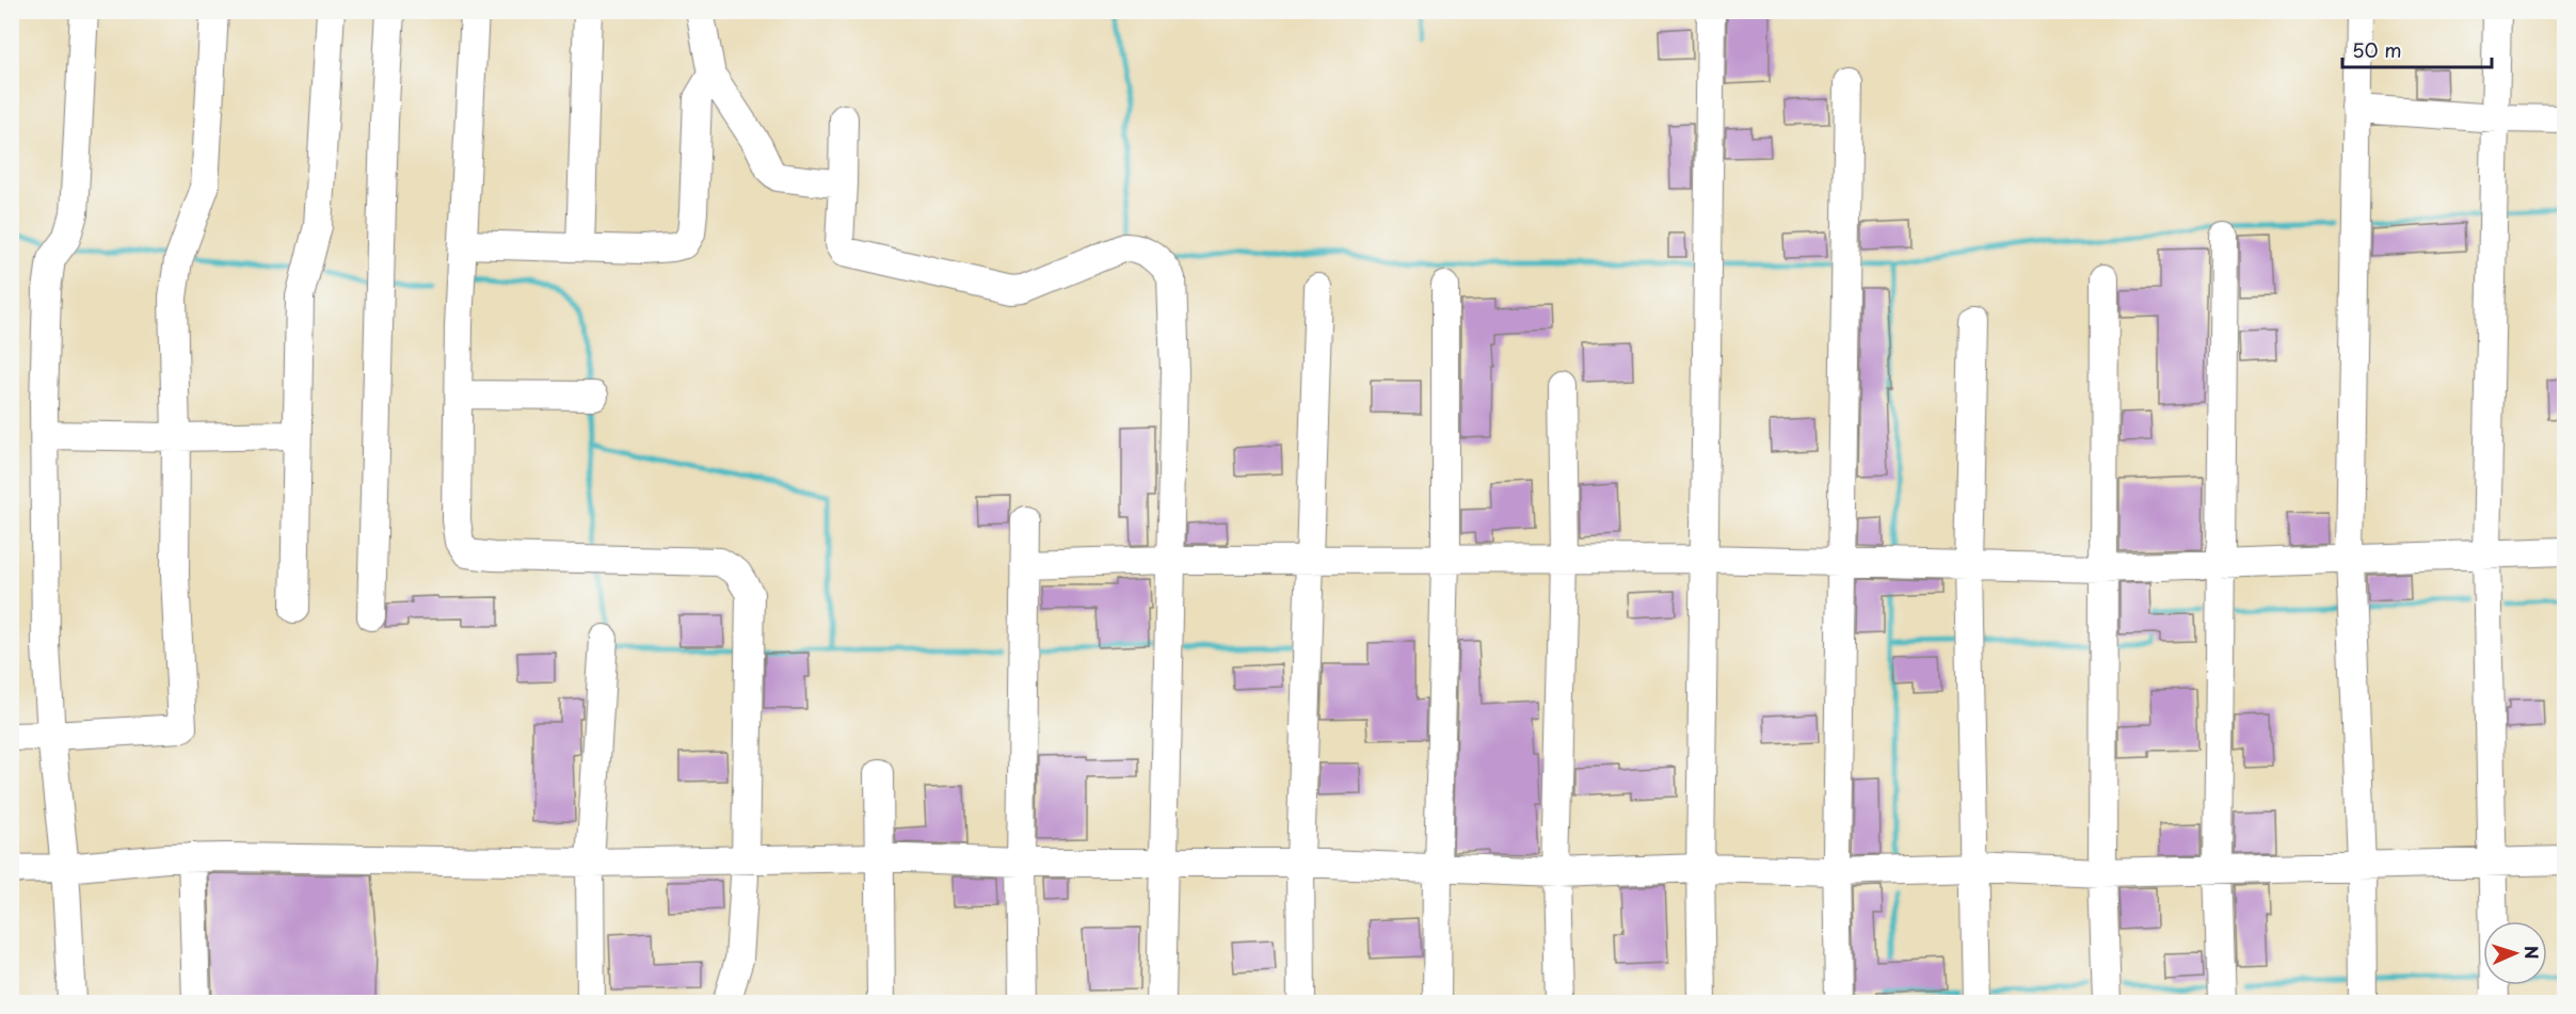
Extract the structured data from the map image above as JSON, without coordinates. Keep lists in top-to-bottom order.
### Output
{
  "scale_bar": "50 m",
  "north": "right"
}
